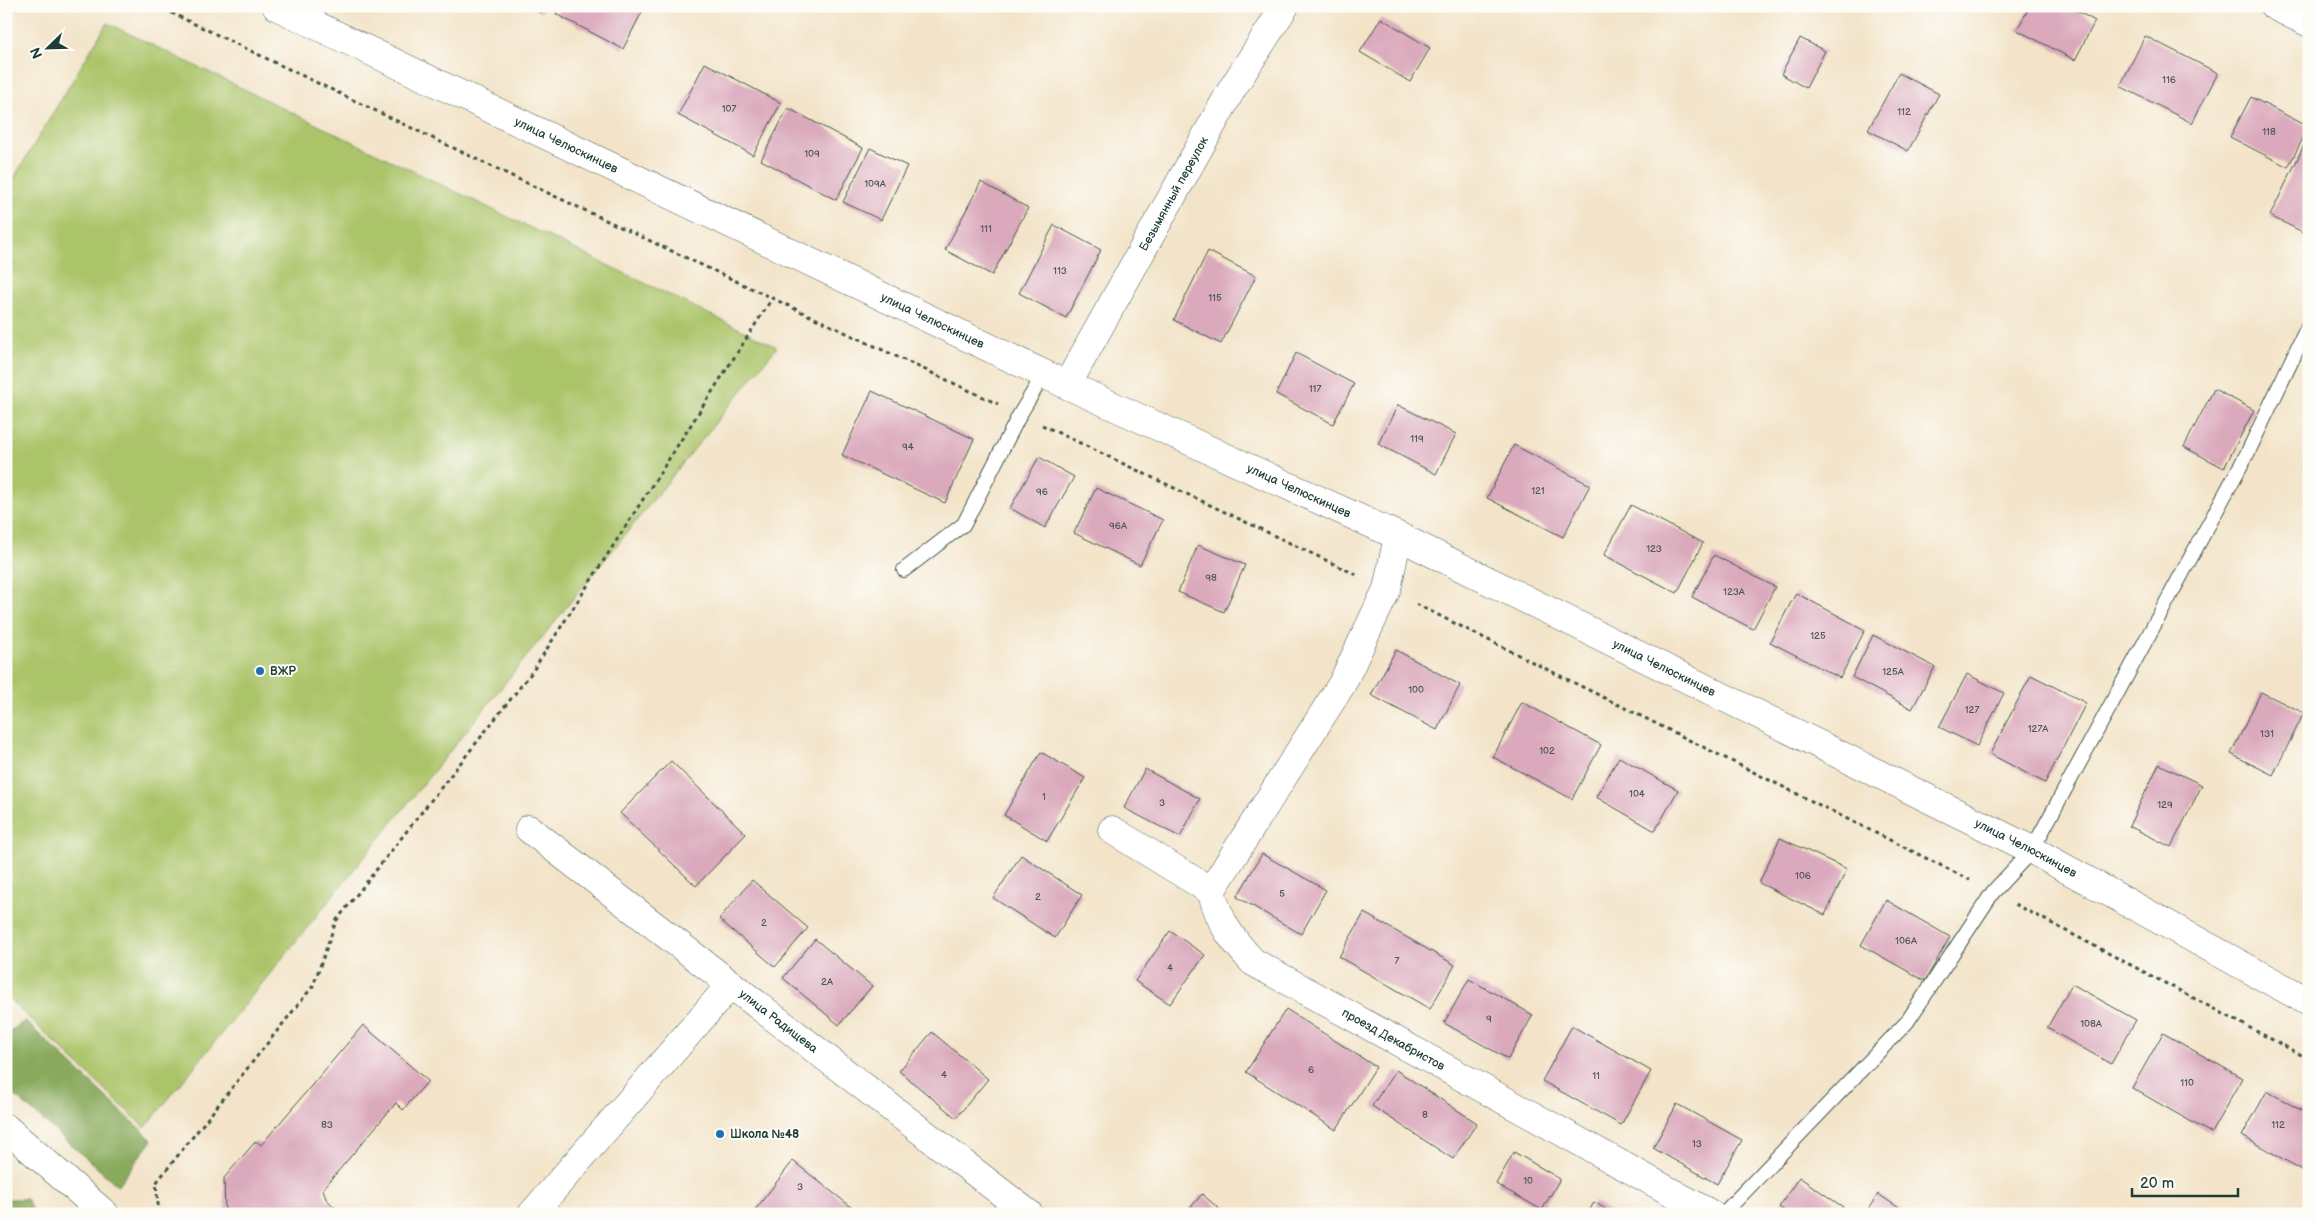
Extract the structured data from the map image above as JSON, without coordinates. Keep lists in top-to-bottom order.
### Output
{
  "streets": {
    "street": [
      "улица Челюскинцев",
      "Безымянный переулок",
      "улица Радищева",
      "проезд Декабристов"
    ]
  },
  "crossings": [
    ["улица Челюскинцев", "Безымянный переулок"]
  ],
  "places": ["ВЖР", "Школа №48"],
  "house_numbers": [
    "116",
    "107",
    "112",
    "118",
    "109",
    "109А",
    "111",
    "113",
    "115",
    "117",
    "119",
    "94",
    "121",
    "96",
    "96А",
    "123",
    "98",
    "123А",
    "125",
    "125А",
    "100",
    "127",
    "127А",
    "131",
    "102",
    "104",
    "1",
    "3",
    "129",
    "106",
    "5",
    "2",
    "2",
    "106А",
    "7",
    "4",
    "2А",
    "9",
    "108А",
    "6",
    "4",
    "11",
    "110",
    "8",
    "83",
    "112",
    "13",
    "10",
    "3"
  ],
  "scale_bar": "20 m",
  "north": "bottom left"
}
